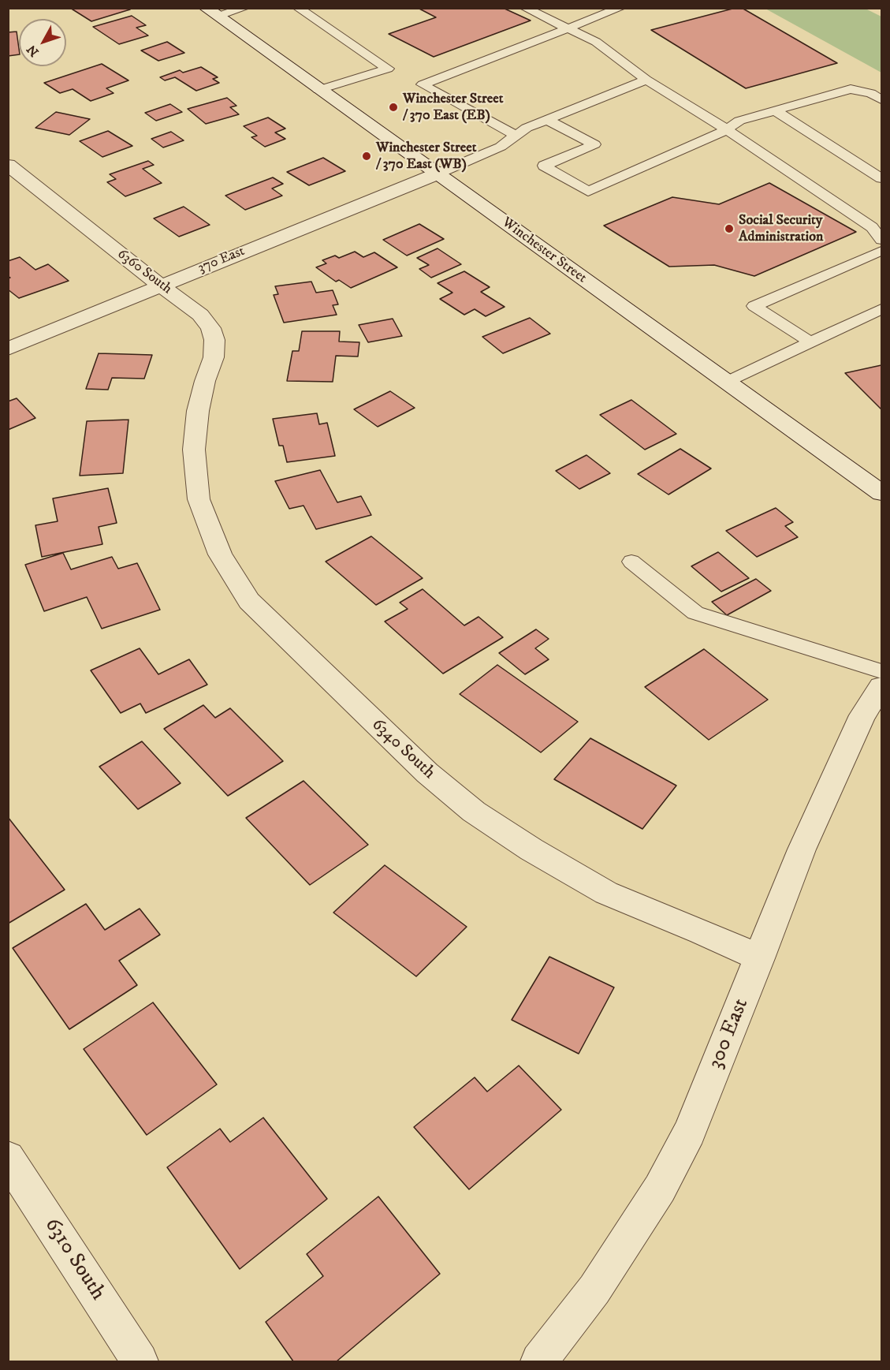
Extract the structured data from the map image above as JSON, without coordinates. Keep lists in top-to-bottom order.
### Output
{
  "streets": {
    "street": [
      "Winchester Street",
      "370 East",
      "6360 South",
      "6340 South",
      "300 East",
      "6310 South"
    ]
  },
  "crossings": [
    ["Winchester Street", "370 East"],
    ["370 East", "6360 South"],
    ["6360 South", "6340 South"],
    ["6340 South", "300 East"]
  ],
  "places": ["Winchester Street / 370 East (EB)", "Winchester Street / 370 East (WB)", "Social Security Administration"],
  "north": "bottom left"
}
